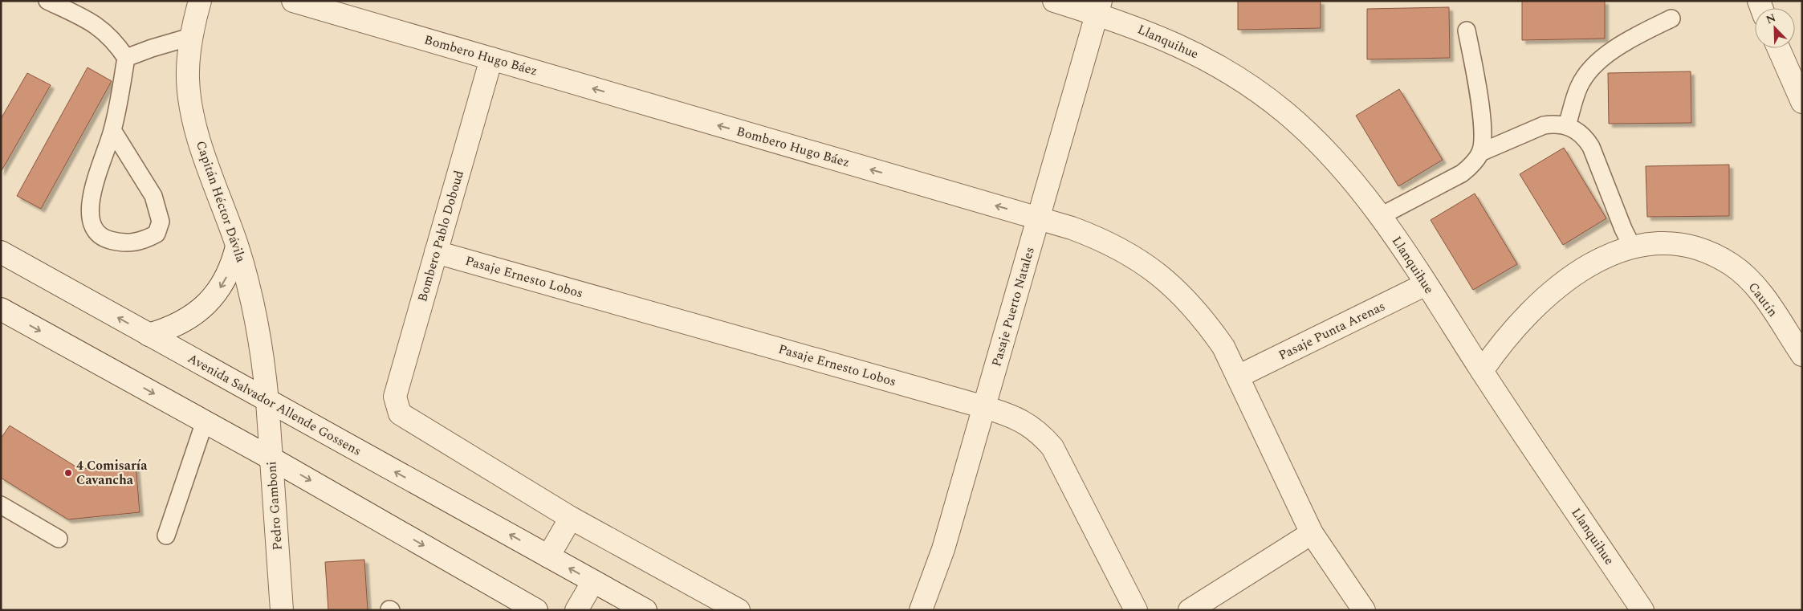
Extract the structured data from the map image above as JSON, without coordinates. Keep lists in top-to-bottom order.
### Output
{
  "streets": {
    "street": [
      "Llanquihue",
      "Bombero Hugo Báez",
      "Capitán Héctor Dávila",
      "Bombero Pablo Doboud",
      "Pasaje Ernesto Lobos",
      "Cautín",
      "Pasaje Puerto Natales",
      "Pasaje Punta Arenas",
      "Avenida Salvador Allende Gossens",
      "Pedro Gamboni"
    ]
  },
  "crossings": [
    ["Llanquihue", "Pasaje Puerto Natales"],
    ["Llanquihue", "Pasaje Punta Arenas"],
    ["Bombero Hugo Báez", "Bombero Pablo Doboud"],
    ["Bombero Hugo Báez", "Pasaje Puerto Natales"],
    ["Bombero Hugo Báez", "Pasaje Punta Arenas"],
    ["Capitán Héctor Dávila", "Avenida Salvador Allende Gossens"],
    ["Capitán Héctor Dávila", "Pedro Gamboni"],
    ["Bombero Pablo Doboud", "Pasaje Ernesto Lobos"],
    ["Pasaje Ernesto Lobos", "Pasaje Puerto Natales"],
    ["Avenida Salvador Allende Gossens", "Pedro Gamboni"]
  ],
  "one_way": ["Bombero Hugo Báez"],
  "places": ["4 Comisaría Cavancha"],
  "north": "top left"
}
